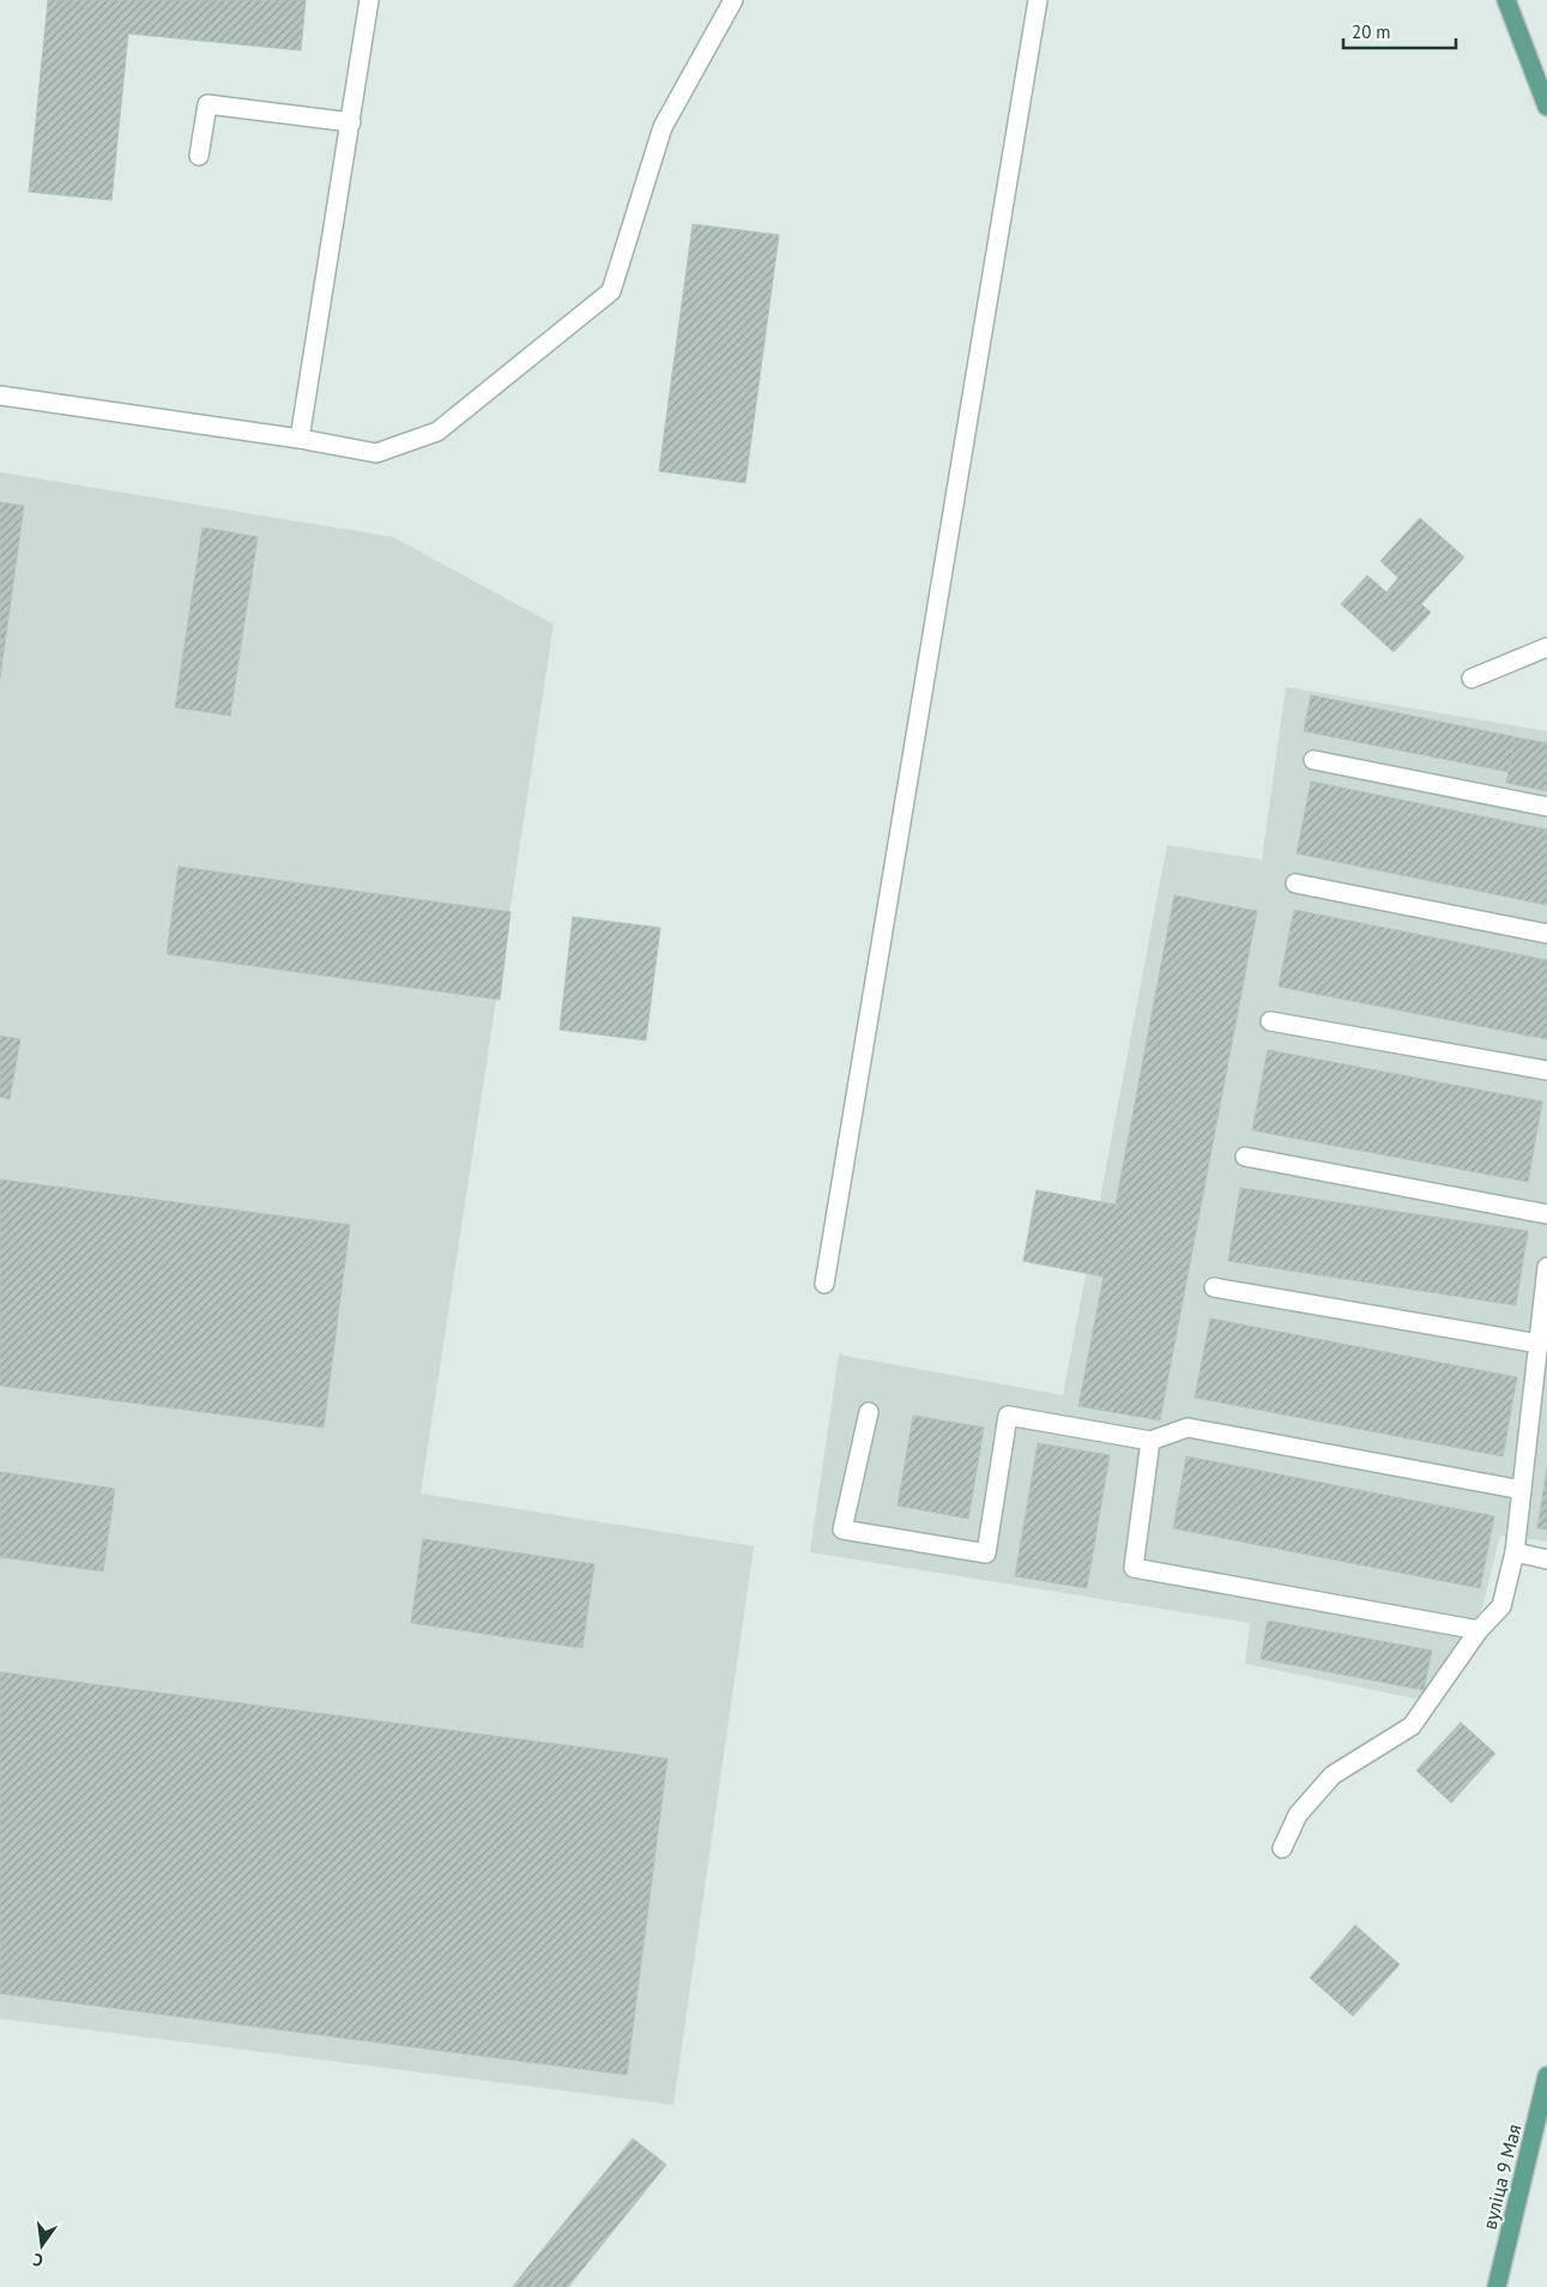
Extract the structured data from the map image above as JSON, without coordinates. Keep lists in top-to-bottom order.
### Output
{
  "streets": {
    "main road": ["вуліца 9 Мая"]
  },
  "scale_bar": "20 m",
  "north": "bottom"
}
